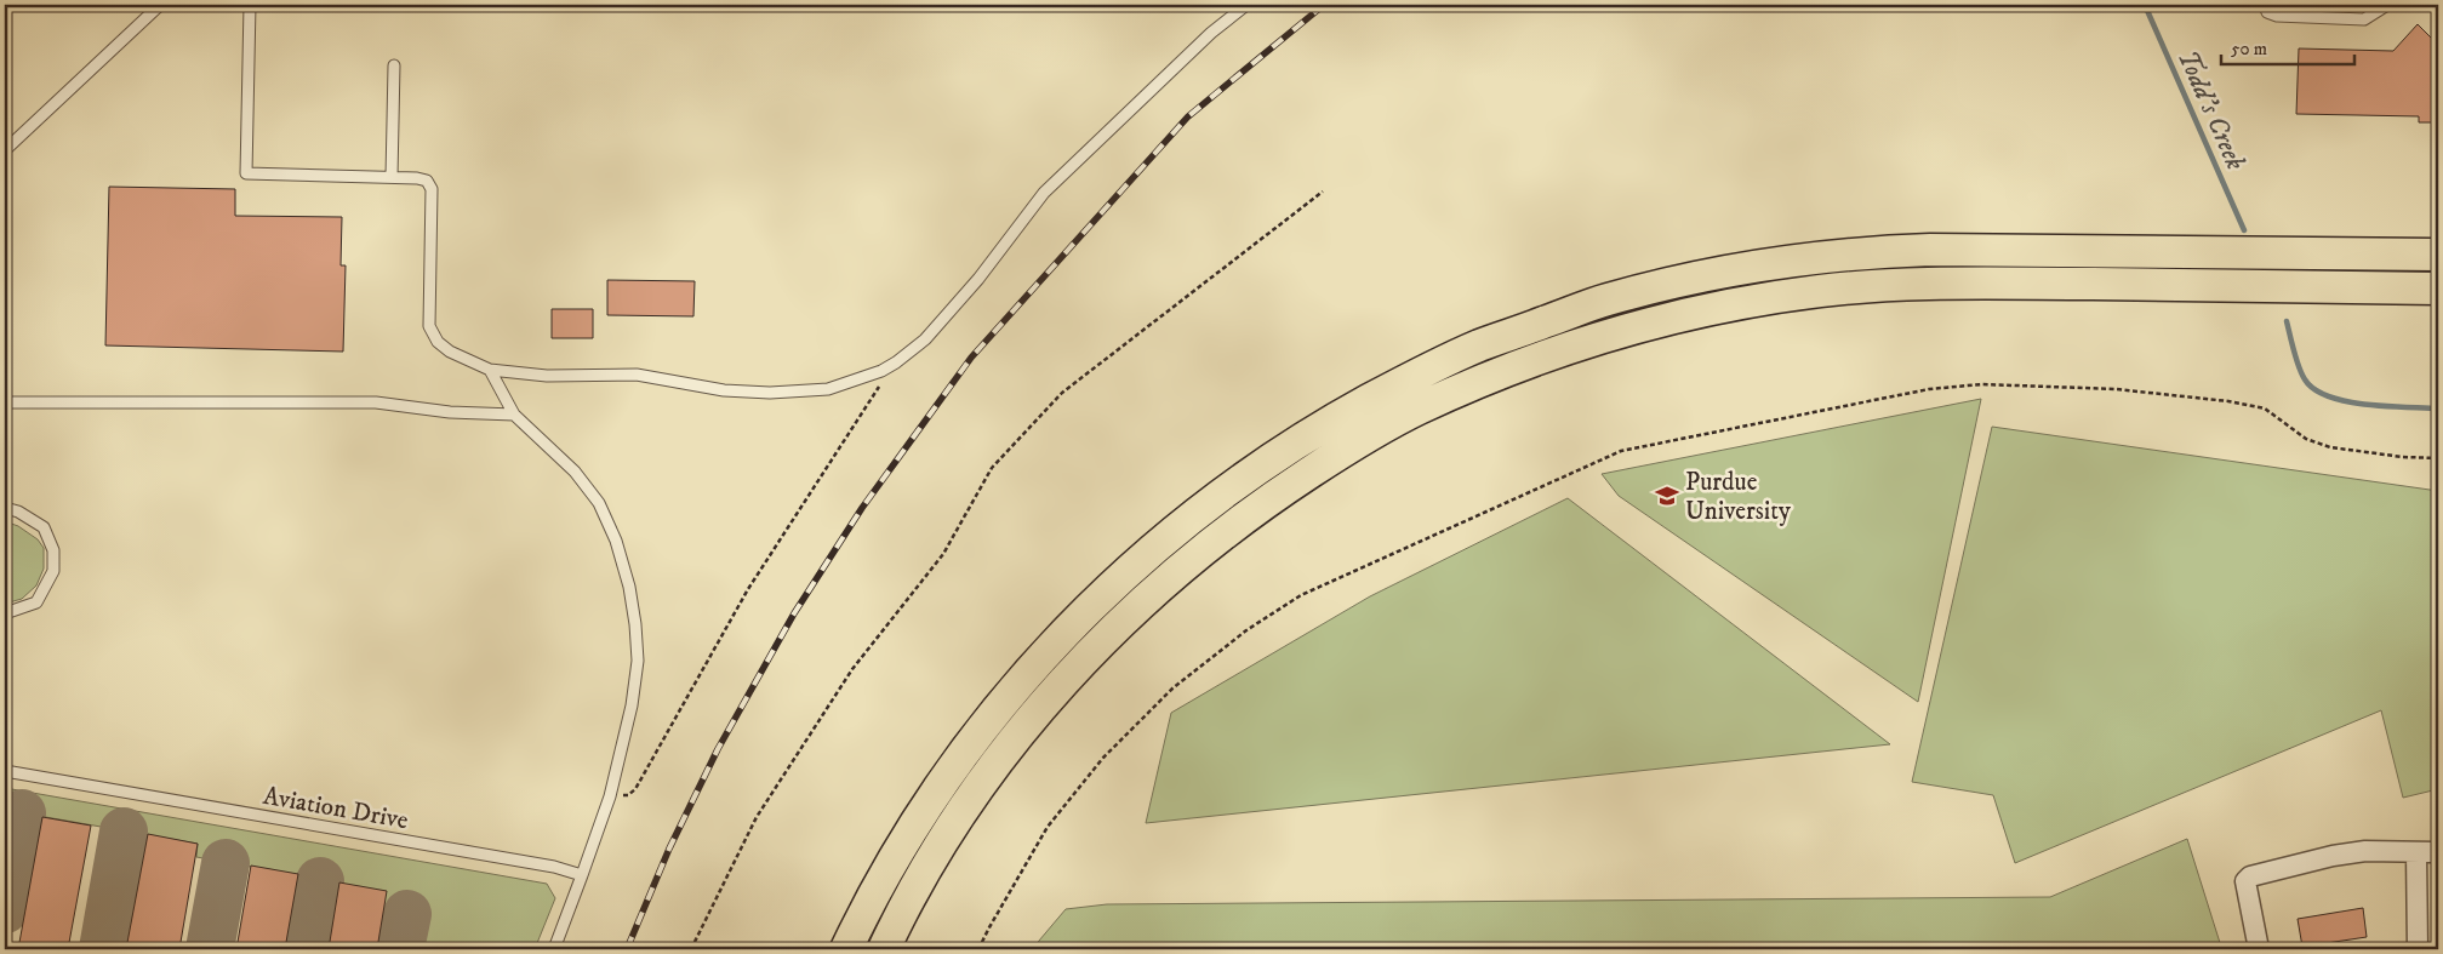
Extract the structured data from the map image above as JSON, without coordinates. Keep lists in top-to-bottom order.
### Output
{
  "streets": {
    "lane": ["Aviation Drive"]
  },
  "water": ["Todd's Creek"],
  "places": {
    "school or university": ["Purdue University"]
  },
  "scale_bar": "50 m"
}
